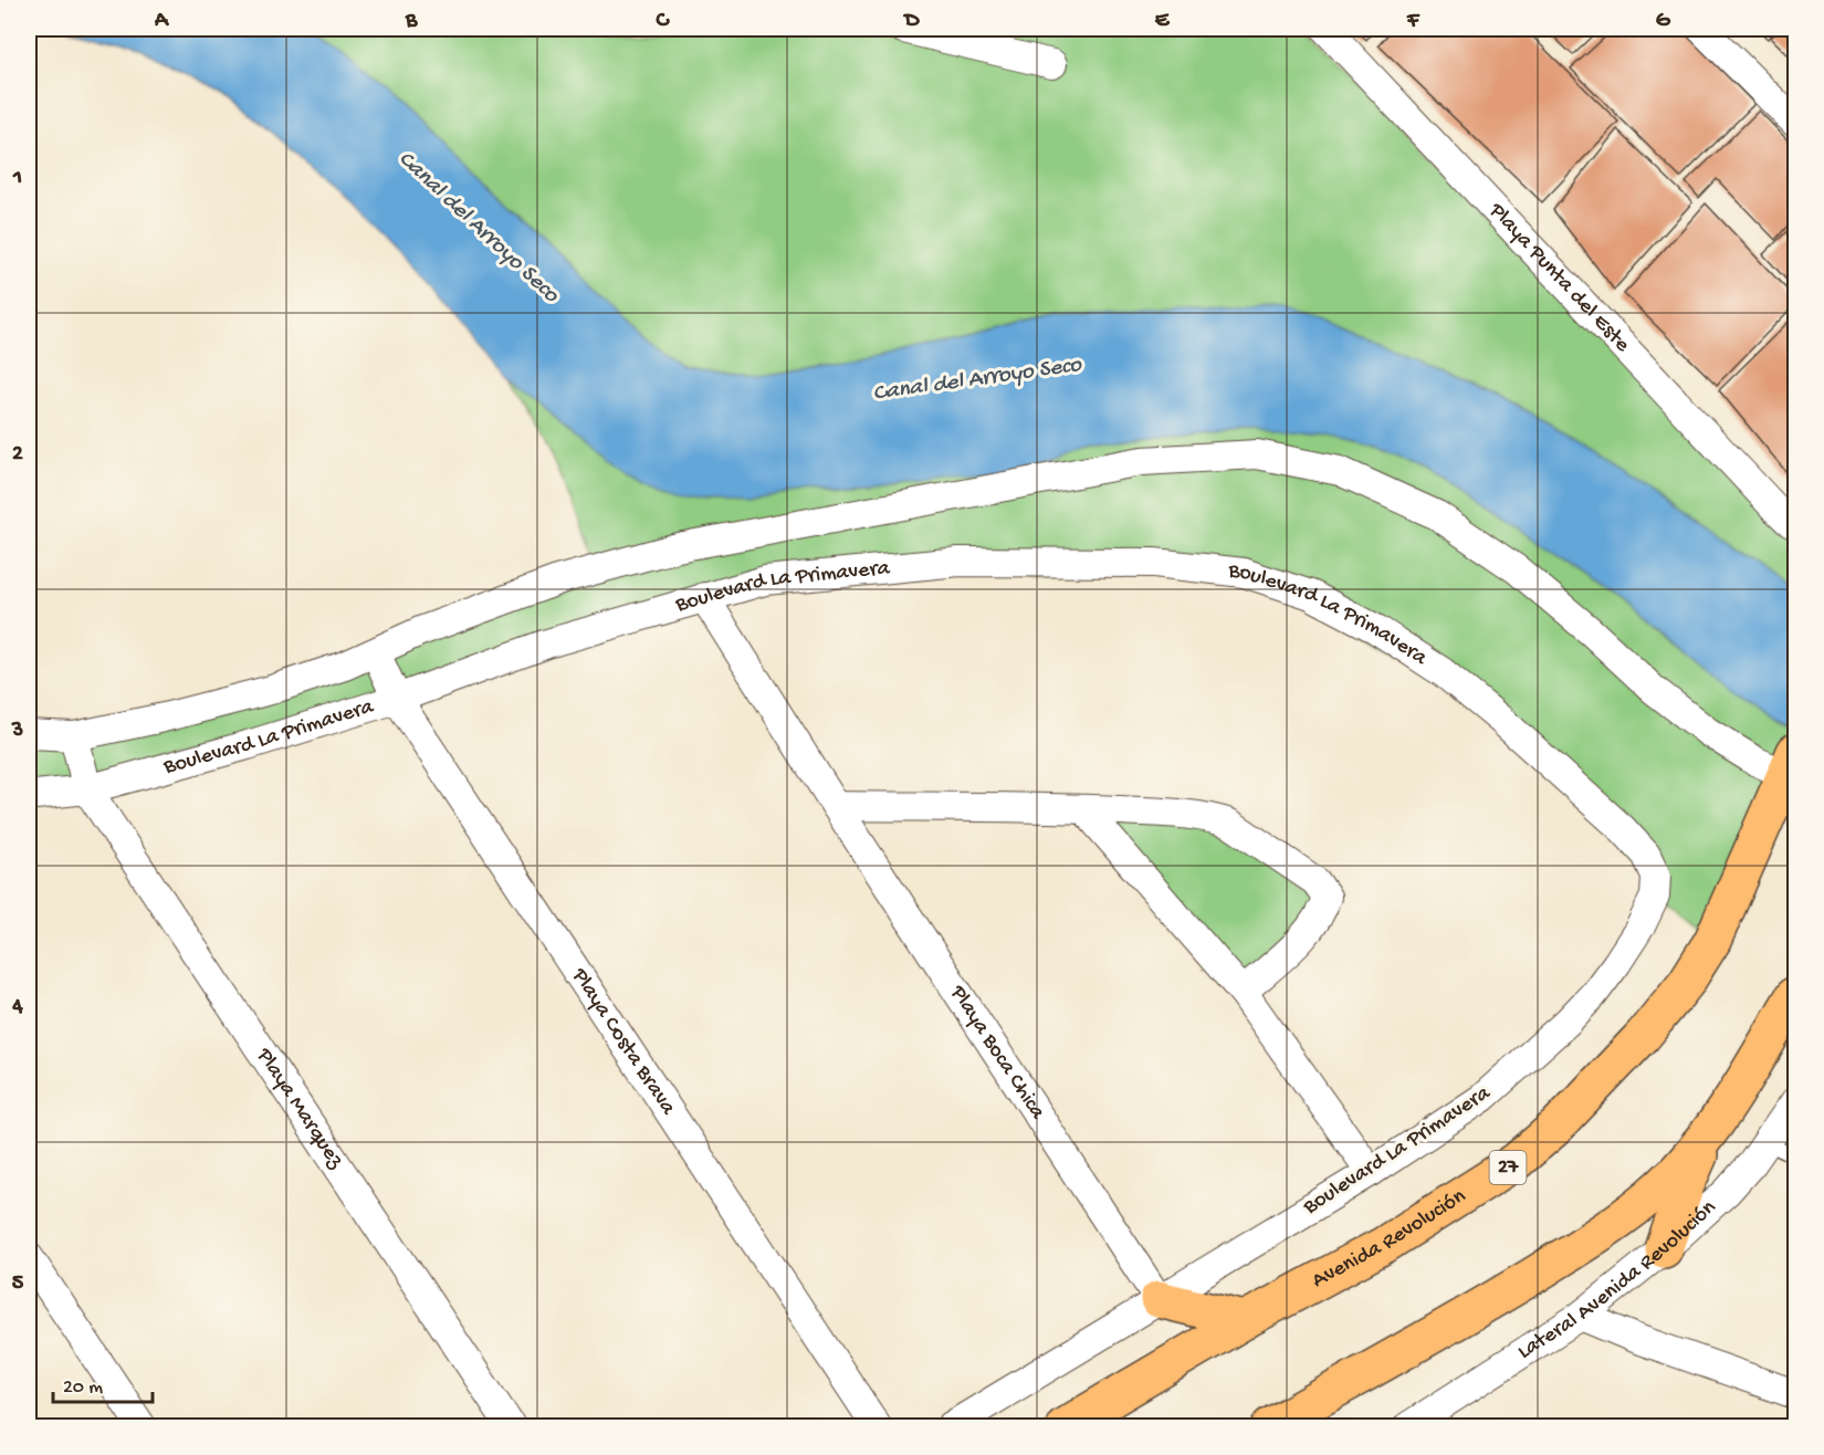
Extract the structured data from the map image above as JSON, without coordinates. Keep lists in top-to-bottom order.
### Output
{
  "streets": {
    "main road": ["27", "Avenida Revolución"],
    "street": [
      "Playa Punta del Este",
      "Boulevard La Primavera",
      "Playa Costa Brava",
      "Playa Boca Chica",
      "Playa Marquez",
      "Lateral Avenida Revolución"
    ]
  },
  "crossings": [
    ["Boulevard La Primavera", "Playa Costa Brava"],
    ["Boulevard La Primavera", "Playa Boca Chica"],
    ["Boulevard La Primavera", "Playa Marquez"],
    ["Boulevard La Primavera", "Avenida Revolución"]
  ],
  "water": ["Canal del Arroyo Seco"],
  "scale_bar": "20 m",
  "grid": {
    "columns": [
      "A",
      "B",
      "C",
      "D",
      "E",
      "F",
      "G"
    ],
    "rows": [
      "1",
      "2",
      "3",
      "4",
      "5"
    ]
  }
}
